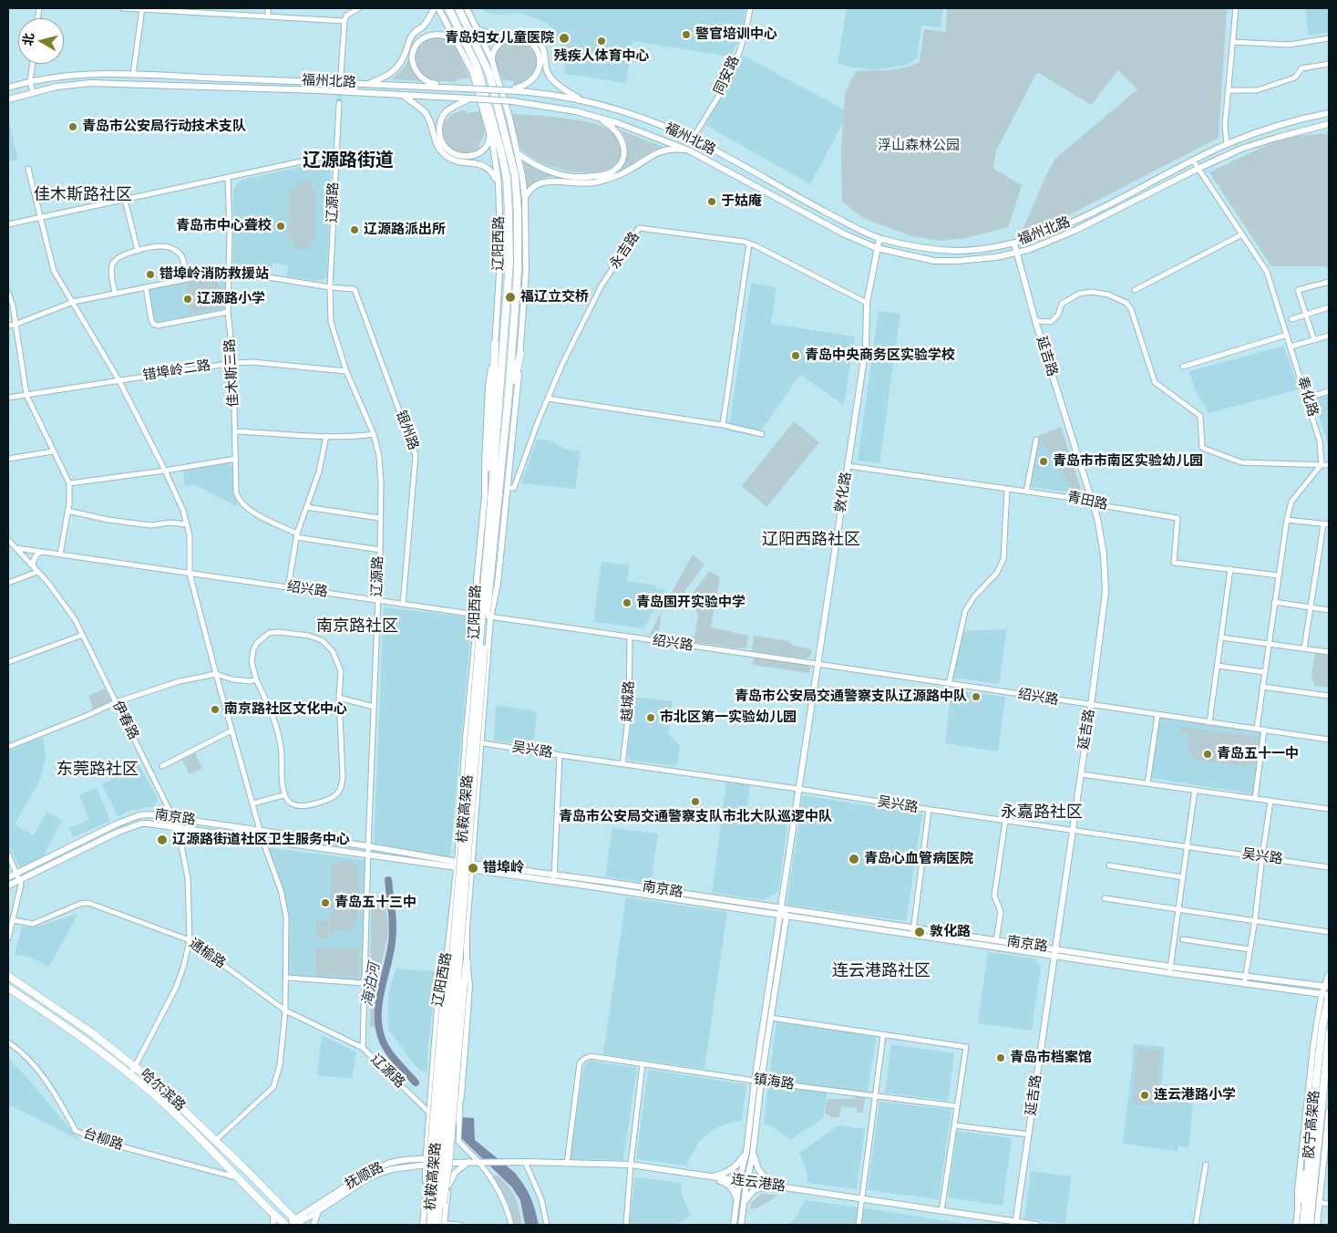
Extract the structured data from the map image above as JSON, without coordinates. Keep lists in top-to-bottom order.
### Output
{
  "streets": {
    "highway": [
      "辽阳西路",
      "杭鞍高架路",
      "哈尔滨路",
      "胶宁高架路"
    ],
    "main road": [
      "福州北路",
      "延吉路",
      "敦化路",
      "南京路",
      "抚顺路",
      "连云港路"
    ],
    "street": [
      "同安路",
      "辽源路",
      "永吉路",
      "错埠岭二路",
      "佳木斯三路",
      "奉化路",
      "银州路",
      "青田路",
      "绍兴路",
      "越城路",
      "伊春路",
      "吴兴路",
      "通榆路",
      "镇海路",
      "台柳路"
    ]
  },
  "crossings": [
    ["同安路", "福州北路"],
    ["福州北路", "延吉路"],
    ["福州北路", "奉化路"],
    ["福州北路", "敦化路"],
    ["辽源路", "辽阳西路"],
    ["辽源路", "错埠岭二路"],
    ["辽源路", "银州路"],
    ["辽源路", "绍兴路"],
    ["辽源路", "南京路"],
    ["辽源路", "通榆路"],
    ["辽阳西路", "永吉路"],
    ["辽阳西路", "绍兴路"],
    ["辽阳西路", "吴兴路"],
    ["辽阳西路", "杭鞍高架路"],
    ["辽阳西路", "南京路"],
    ["辽阳西路", "抚顺路"],
    ["永吉路", "敦化路"],
    ["延吉路", "青田路"],
    ["延吉路", "绍兴路"],
    ["延吉路", "吴兴路"],
    ["延吉路", "南京路"],
    ["延吉路", "连云港路"],
    ["错埠岭二路", "佳木斯三路"],
    ["银州路", "绍兴路"],
    ["敦化路", "青田路"],
    ["敦化路", "绍兴路"],
    ["敦化路", "吴兴路"],
    ["敦化路", "南京路"],
    ["敦化路", "镇海路"],
    ["敦化路", "连云港路"],
    ["绍兴路", "越城路"],
    ["绍兴路", "伊春路"],
    ["越城路", "吴兴路"],
    ["伊春路", "南京路"],
    ["伊春路", "通榆路"],
    ["伊春路", "哈尔滨路"],
    ["南京路", "胶宁高架路"],
    ["镇海路", "连云港路"],
    ["哈尔滨路", "台柳路"],
    ["哈尔滨路", "抚顺路"],
    ["抚顺路", "连云港路"]
  ],
  "districts": [
    "辽源路街道",
    "佳木斯路社区",
    "辽阳西路社区",
    "南京路社区",
    "东莞路社区",
    "永嘉路社区",
    "连云港路社区"
  ],
  "water": ["海泊河"],
  "parks": ["浮山森林公园"],
  "places": [
    "警官培训中心",
    "青岛妇女儿童医院",
    "残疾人体育中心",
    "青岛市公安局行动技术支队",
    "于姑庵",
    "青岛市中心聋校",
    "辽源路派出所",
    "错埠岭消防救援站",
    "福辽立交桥",
    "辽源路小学",
    "青岛中央商务区实验学校",
    "青岛市市南区实验幼儿园",
    "青岛国开实验中学",
    "青岛市公安局交通警察支队辽源路中队",
    "南京路社区文化中心",
    "市北区第一实验幼儿园",
    "青岛五十一中",
    "青岛市公安局交通警察支队市北大队巡逻中队",
    "辽源路街道社区卫生服务中心",
    "青岛心血管病医院",
    "错埠岭",
    "青岛五十三中",
    "敦化路",
    "青岛市档案馆",
    "连云港路小学"
  ],
  "north": "left"
}
